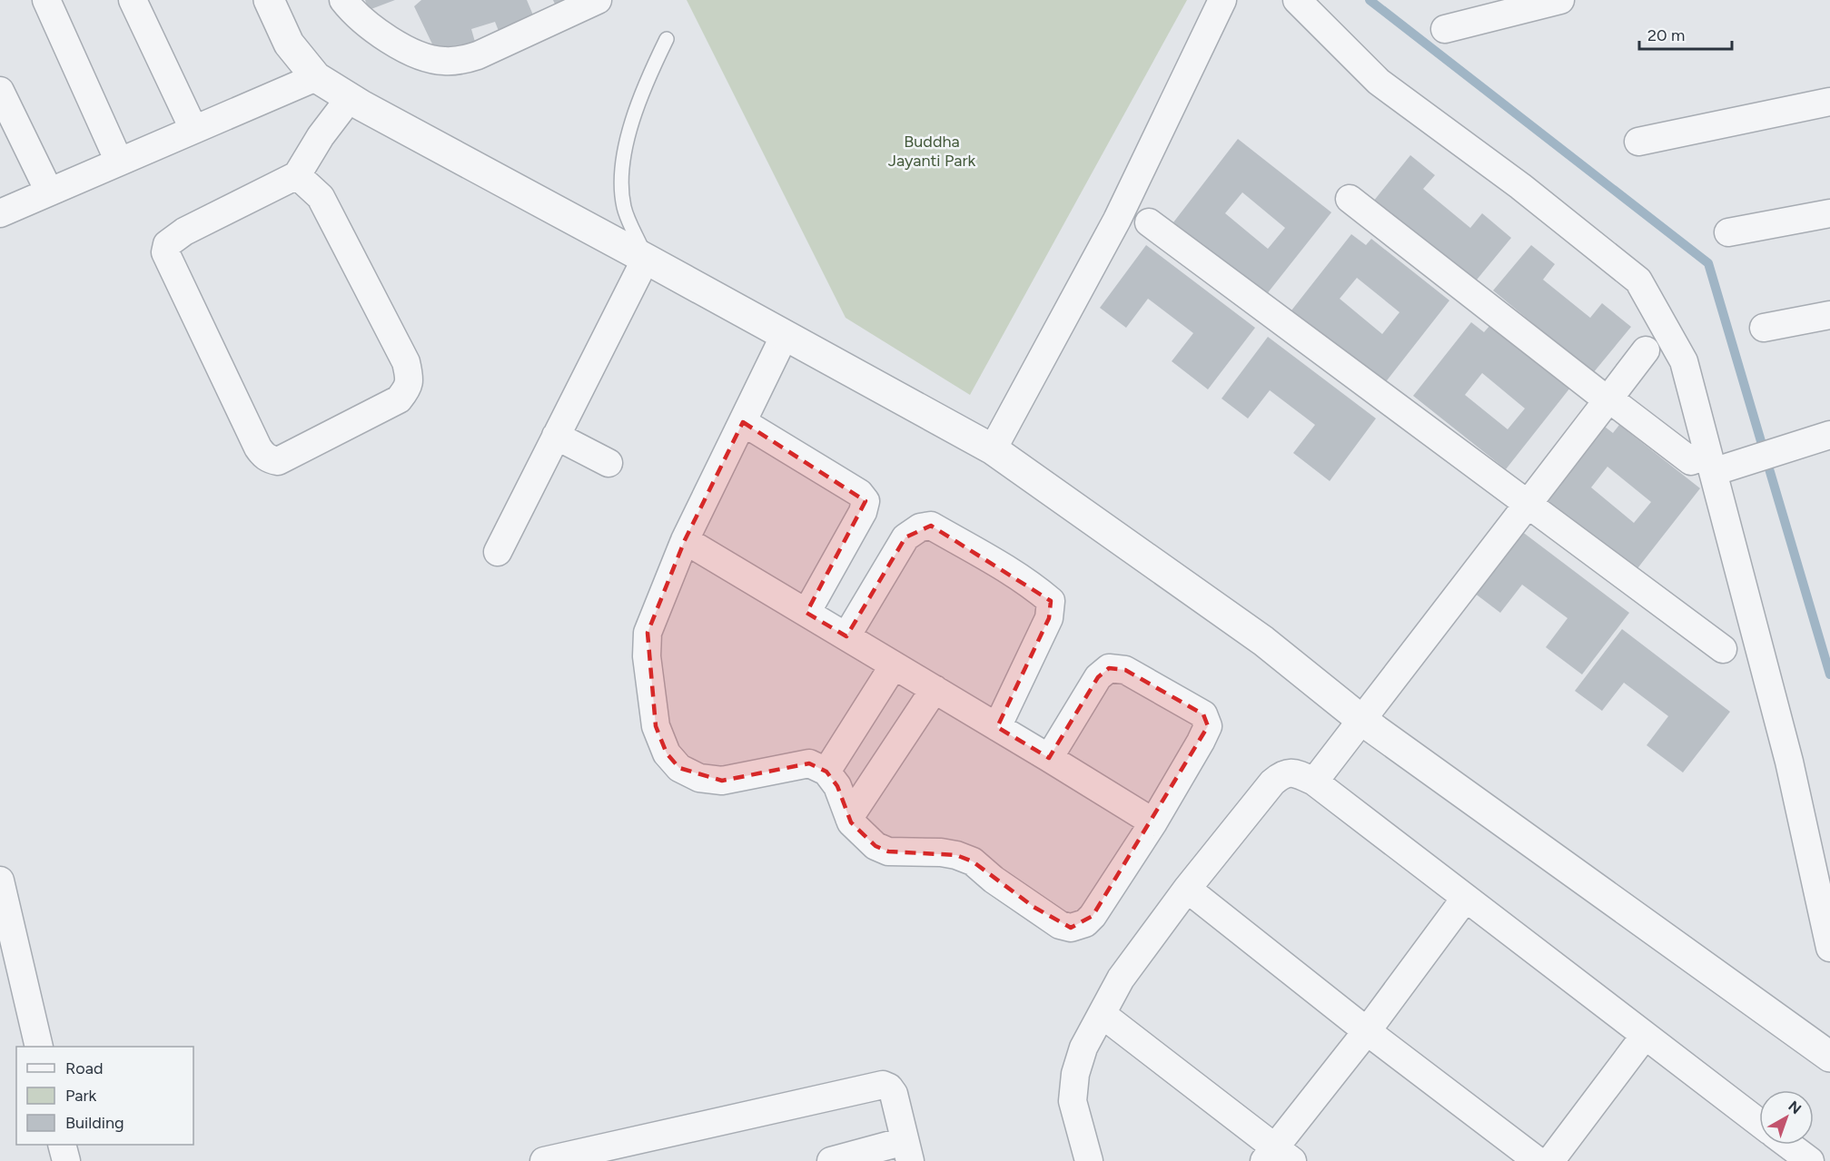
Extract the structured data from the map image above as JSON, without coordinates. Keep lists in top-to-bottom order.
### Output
{
  "parks": ["Buddha Jayanti Park"],
  "legend": ["Road", "Park", "Building"],
  "scale_bar": "20 m",
  "north": "top right"
}
